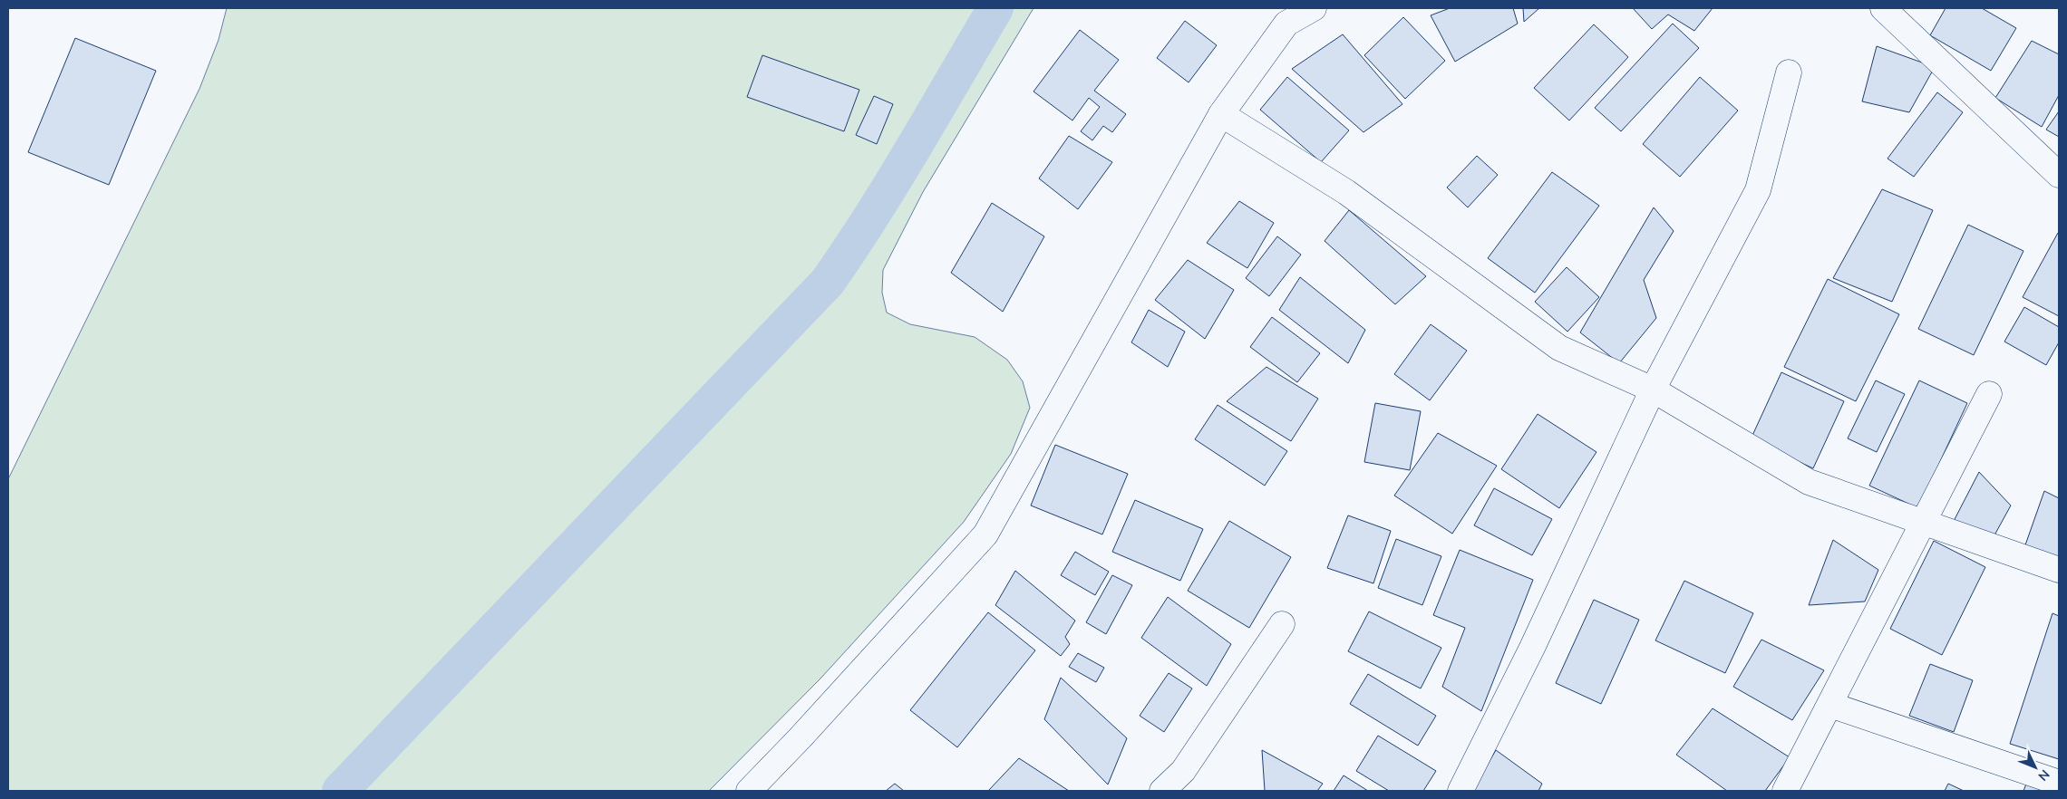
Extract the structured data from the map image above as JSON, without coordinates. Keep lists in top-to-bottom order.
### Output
{
  "north": "bottom right"
}
